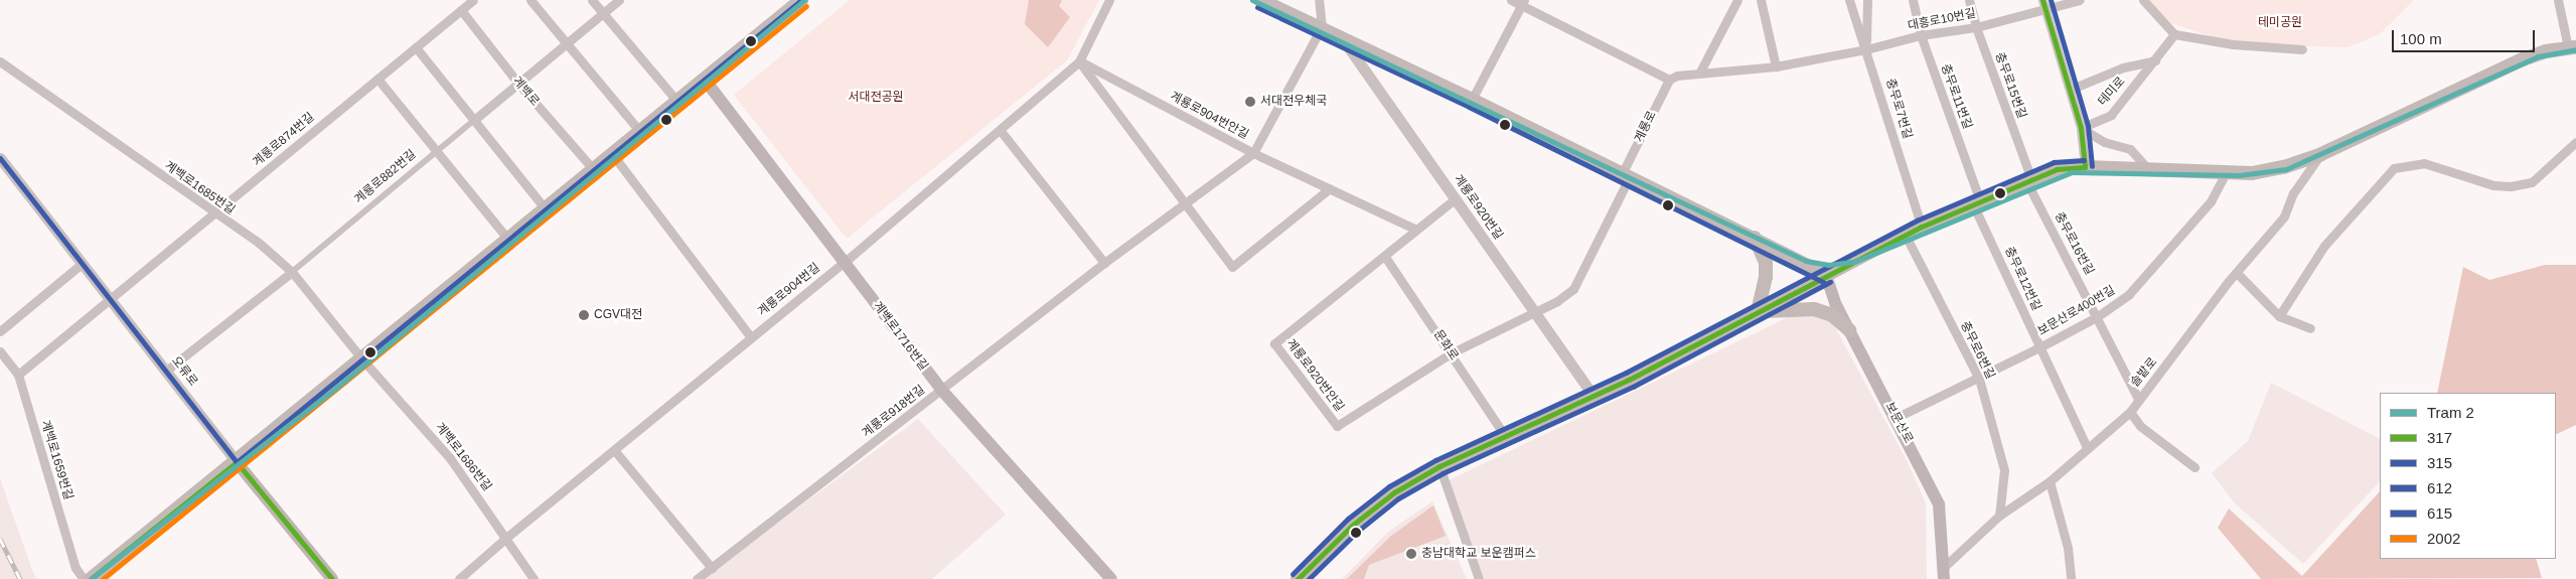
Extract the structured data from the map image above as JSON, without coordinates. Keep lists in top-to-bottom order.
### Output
{
  "streets": {
    "main road": ["계백로1716번길", "보문산로"],
    "street": [
      "대흥로10번길",
      "충무로15번길",
      "계백로",
      "테미로",
      "충무로11번길",
      "충무로7번길",
      "계룡로904번안길",
      "계룡로",
      "계룡로874번길",
      "계룡로882번길",
      "계백로1685번길",
      "계룡로920번길",
      "충무로16번길",
      "충무로12번길",
      "계룡로904번길",
      "보문산로400번길",
      "문화로",
      "충무로6번길",
      "오류로",
      "솔밭로",
      "계룡로920번안길",
      "계룡로918번길",
      "계백로1686번길",
      "계백로1659번길"
    ]
  },
  "crossings": [
    ["대흥로10번길", "충무로15번길"],
    ["대흥로10번길", "충무로11번길"],
    ["대흥로10번길", "충무로7번길"],
    ["대흥로10번길", "계룡로"],
    ["충무로15번길", "충무로16번길"],
    ["계백로", "계룡로874번길"],
    ["계백로", "계룡로882번길"],
    ["충무로11번길", "충무로12번길"],
    ["계룡로904번안길", "계룡로904번길"],
    ["계룡로904번안길", "계룡로920번안길"],
    ["계룡로904번안길", "계룡로918번길"],
    ["계룡로", "계룡로920번길"],
    ["계룡로", "계룡로920번안길"],
    ["계룡로874번길", "계백로1685번길"],
    ["계룡로874번길", "오류로"],
    ["계룡로882번길", "계백로1685번길"],
    ["계룡로882번길", "오류로"],
    ["계백로1685번길", "계백로1686번길"],
    ["계룡로920번길", "계룡로920번안길"],
    ["충무로16번길", "보문산로400번길"],
    ["충무로16번길", "솔밭로"],
    ["충무로12번길", "보문산로400번길"],
    ["충무로12번길", "솔밭로"],
    ["계룡로904번길", "계백로1716번길"],
    ["계룡로904번길", "계백로1686번길"],
    ["보문산로400번길", "충무로6번길"],
    ["보문산로400번길", "보문산로"],
    ["계백로1716번길", "계룡로918번길"],
    ["문화로", "계룡로920번안길"],
    ["충무로6번길", "솔밭로"],
    ["솔밭로", "보문산로"]
  ],
  "parks": ["테미공원", "서대전공원"],
  "places": ["서대전우체국", "CGV대전", "충남대학교 보운캠퍼스"],
  "lines": [
    "tram line 2",
    "transit line 317",
    "transit line 612",
    "transit line 615",
    "transit line 2002",
    "transit line 315"
  ],
  "legend": [
    "Tram 2",
    "317",
    "315",
    "612",
    "615",
    "2002"
  ],
  "scale_bar": "100 m"
}
